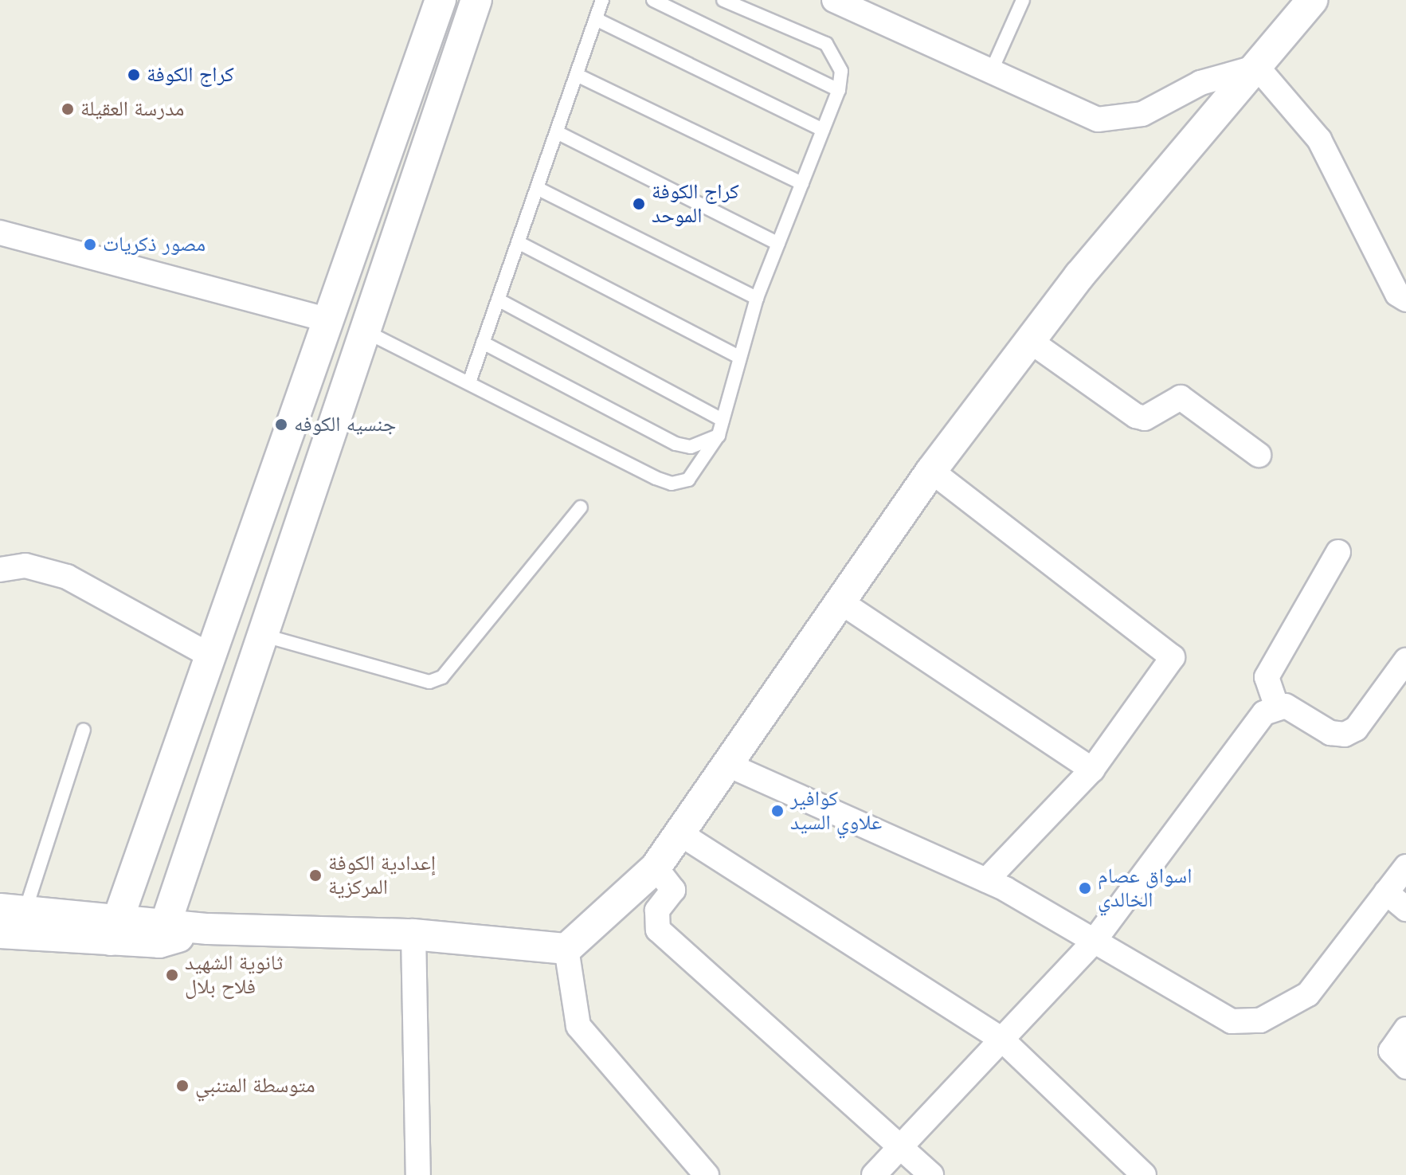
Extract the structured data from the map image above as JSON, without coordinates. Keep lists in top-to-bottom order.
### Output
{
  "places": [
    "كراج الكوفة",
    "مدرسة العقيلة",
    "كراج الكوفة الموحد",
    "مصور ذكريات",
    "جنسيه الكوفه",
    "كوافير علاوي السيد",
    "إعدادية الكوفة المركزية",
    "اسواق عصام الخالدي",
    "ثانوية الشهيد فلاح بلال",
    "متوسطة المتنبي"
  ]
}
